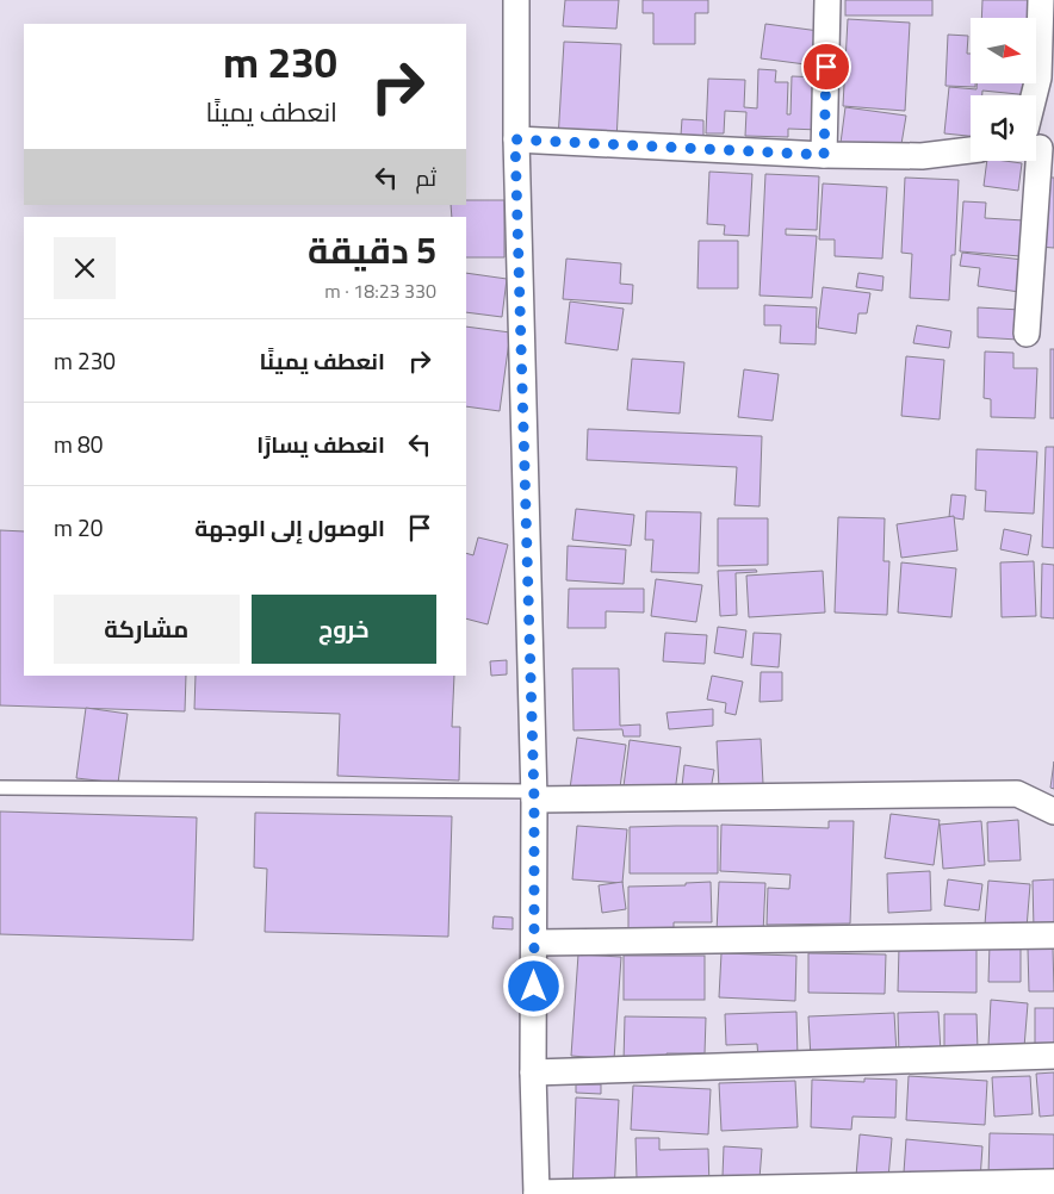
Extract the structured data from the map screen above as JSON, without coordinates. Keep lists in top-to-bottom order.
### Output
{
  "north": "right",
  "page": {
    "turn": ["230 m", "انعطف يمينًا"],
    "then": "ثم",
    "heading": ["5 دقيقة", "330 m · 18:23"],
    "list": [
      {
        "name": "انعطف يمينًا",
        "value": "230 m"
      },
      {
        "name": "انعطف يسارًا",
        "value": "80 m"
      },
      {
        "name": "الوصول إلى الوجهة",
        "value": "20 m"
      }
    ],
    "buttons": ["خروج", "مشاركة"]
  }
}
